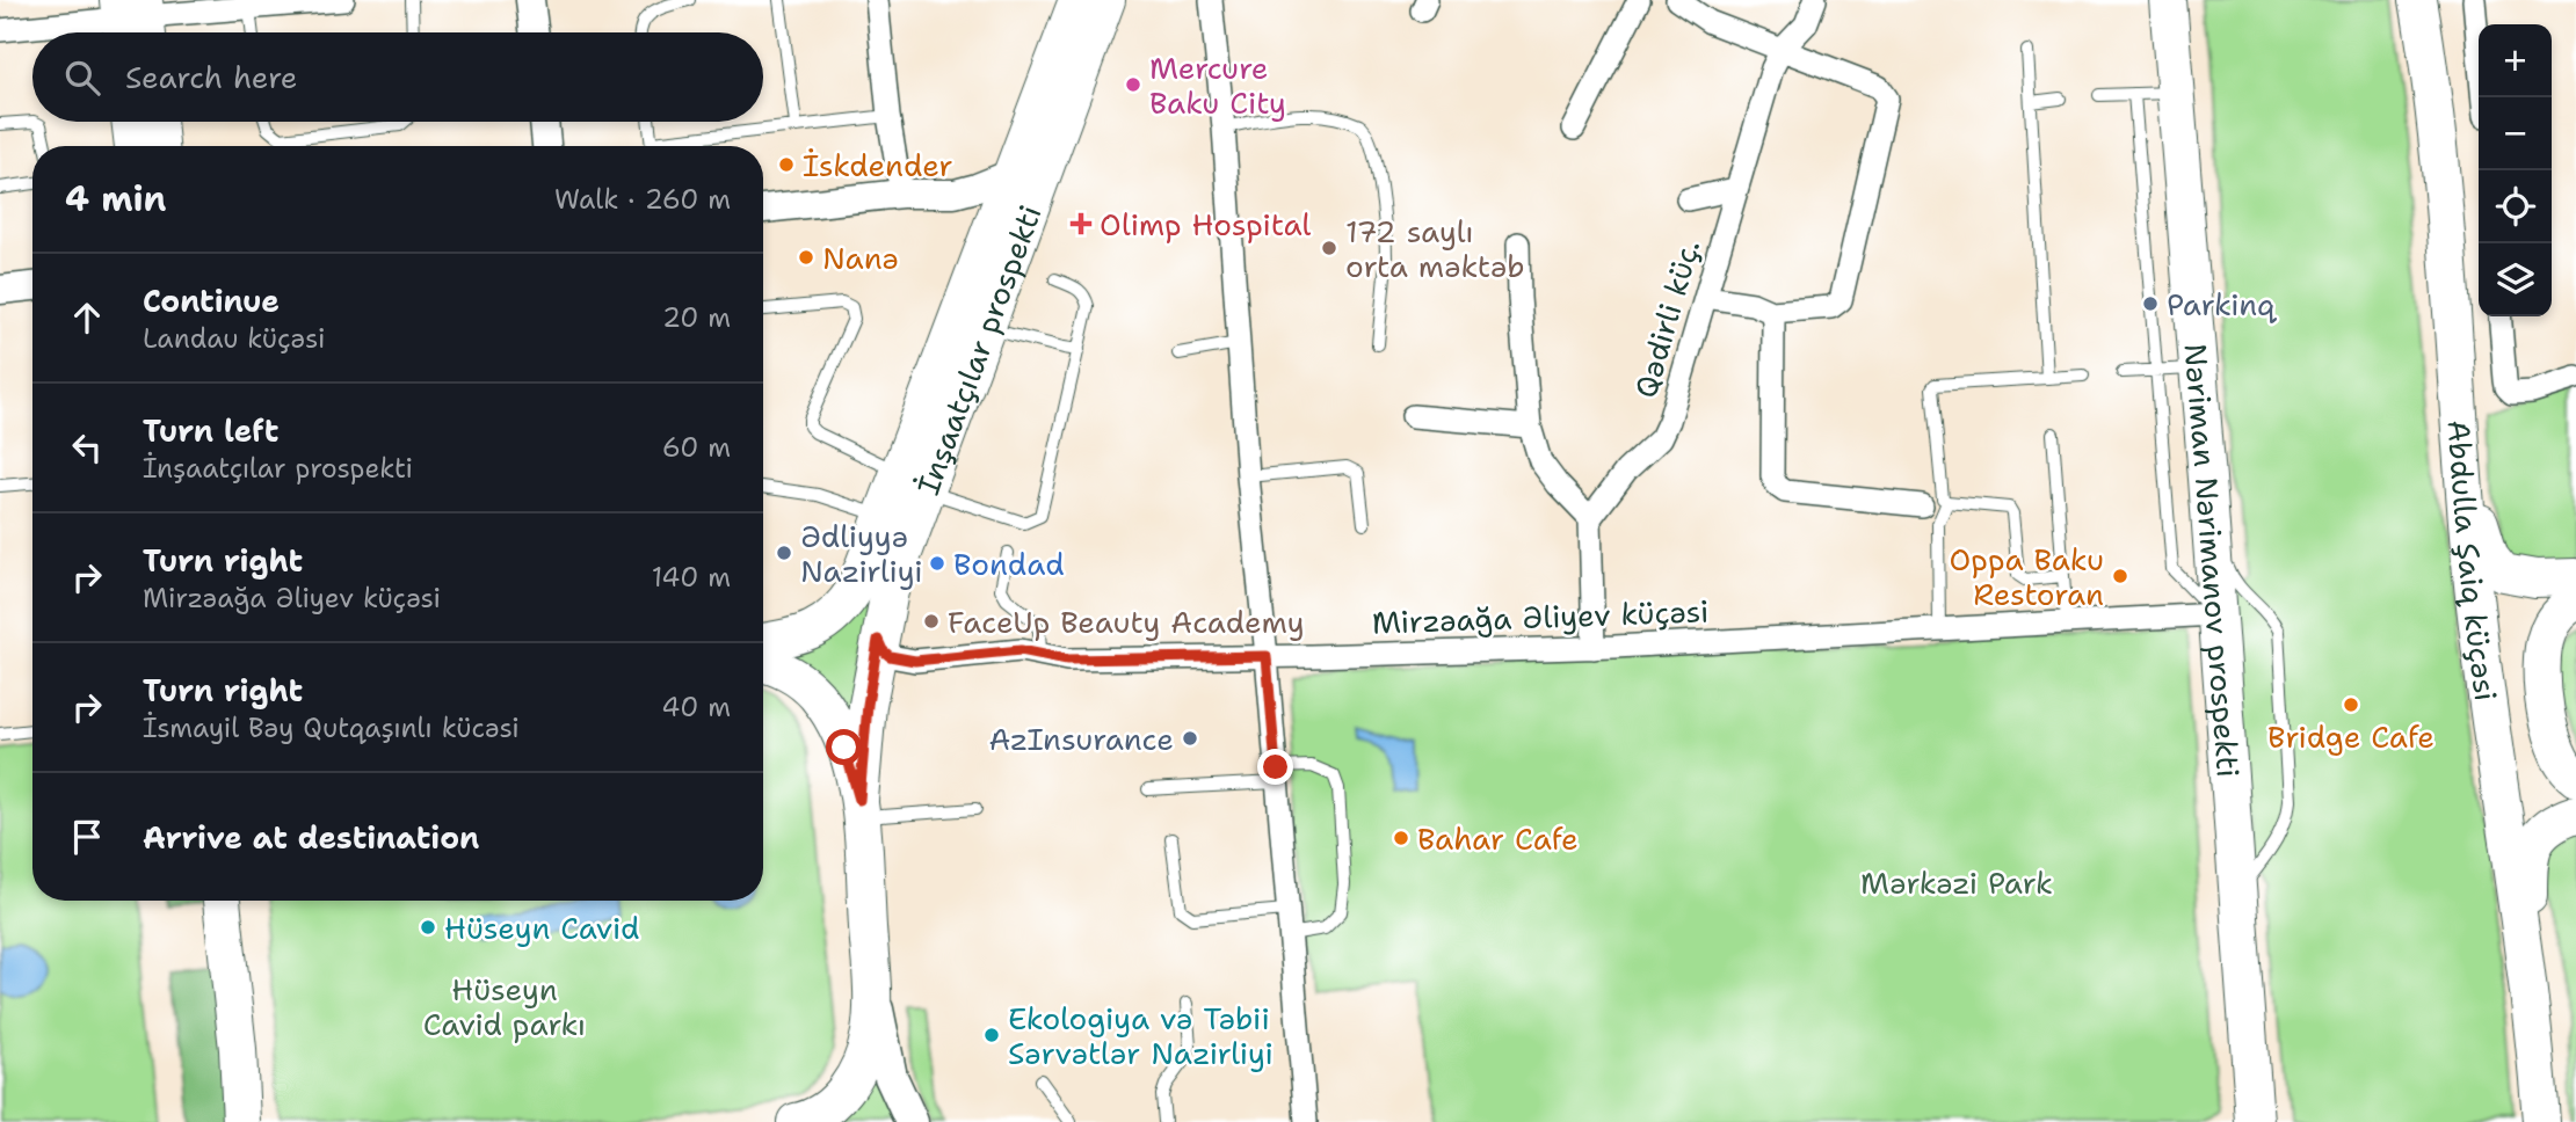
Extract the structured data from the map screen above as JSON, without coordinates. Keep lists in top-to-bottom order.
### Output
{
  "streets": {
    "main road": ["İnşaatçılar prospekti", "Nəriman Nərimanov prospekti", "Abdulla Şaiq küçəsi"],
    "street": ["Qədirli küç.", "Mirzəağa Əliyev küçəsi"]
  },
  "crossings": [
    ["İnşaatçılar prospekti", "Mirzəağa Əliyev küçəsi"],
    ["Nəriman Nərimanov prospekti", "Mirzəağa Əliyev küçəsi"]
  ],
  "parks": ["Mərkəzi Park", "Hüseyn Cavid parkı"],
  "places": {
    "other": [
      "Mercure Baku City",
      "İskdender",
      "172 saylı orta məktəb",
      "Nanə",
      "Parkinq",
      "Ədliyyə Nazirliyi",
      "Bondad",
      "Oppa Baku Restoran",
      "FaceUp Beauty Academy",
      "Bridge Cafe",
      "AzInsurance",
      "Bahar Cafe",
      "Hüseyn Cavid",
      "Ekologiya və Təbii Sərvətlər Nazirliyi"
    ],
    "health": ["Olimp Hospital"]
  },
  "page": {
    "map_buttons": ["+", "−"],
    "search": "Search here",
    "heading": ["4 min", "Walk · 260 m"],
    "list": [
      ["Continue", "Landau küçəsi", "20 m"],
      ["Turn left", "İnşaatçılar prospekti", "60 m"],
      ["Turn right", "Mirzəağa Əliyev küçəsi", "140 m"],
      ["Turn right", "İsmayil Bəy Qutqaşınlı kücəsi", "40 m"],
      "Arrive at destination"
    ]
  }
}
